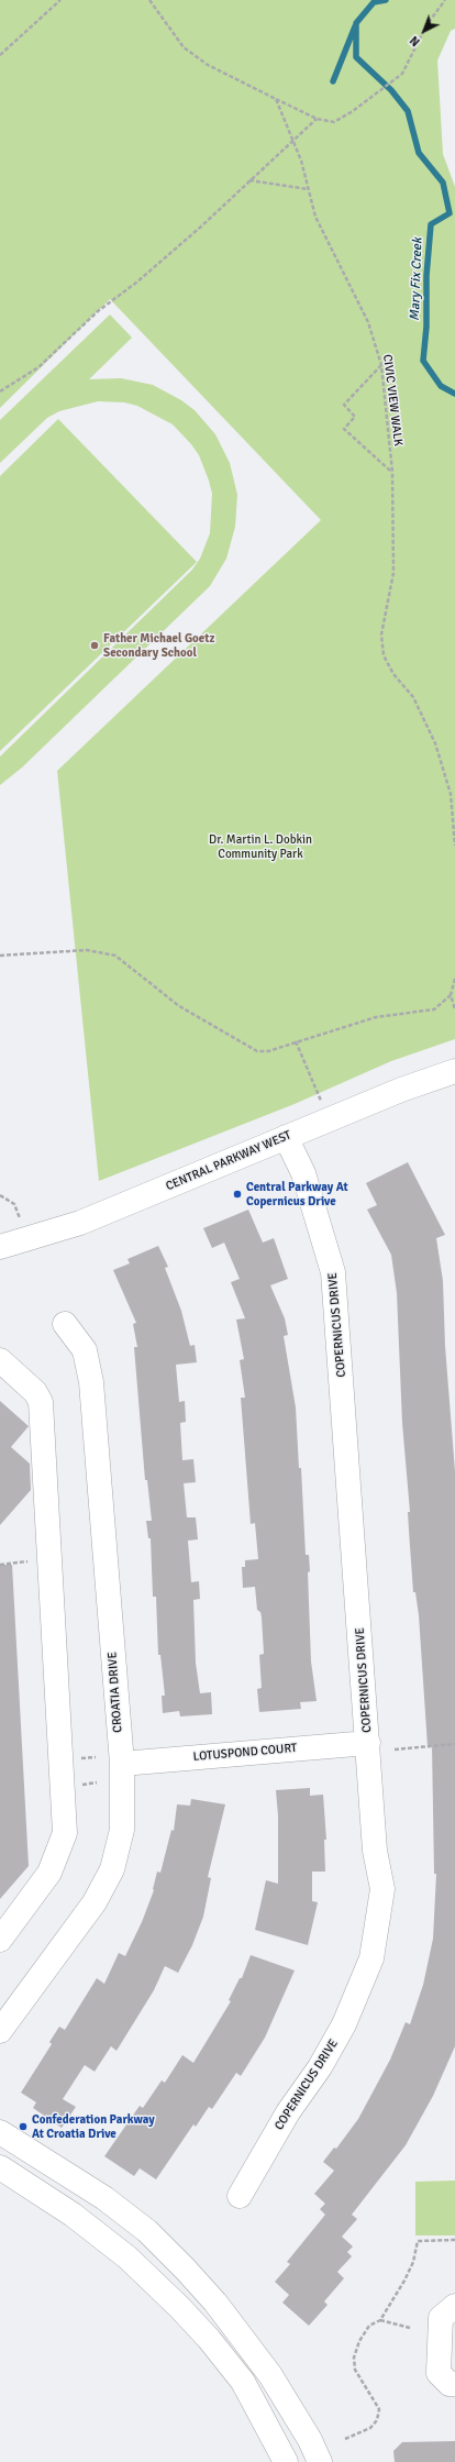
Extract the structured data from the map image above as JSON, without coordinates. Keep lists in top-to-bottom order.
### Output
{
  "streets": {
    "street": [
      "CENTRAL PARKWAY WEST",
      "COPERNICUS DRIVE",
      "CROATIA DRIVE",
      "LOTUSPOND COURT"
    ],
    "path": ["CIVIC VIEW WALK"]
  },
  "crossings": [
    ["CENTRAL PARKWAY WEST", "COPERNICUS DRIVE"],
    ["COPERNICUS DRIVE", "LOTUSPOND COURT"],
    ["CROATIA DRIVE", "LOTUSPOND COURT"]
  ],
  "water": ["Mary Fix Creek"],
  "parks": ["Dr. Martin L. Dobkin Community Park"],
  "places": ["Father Michael Goetz Secondary School", "Central Parkway At Copernicus Drive", "Confederation Parkway At Croatia Drive"],
  "north": "bottom left"
}
